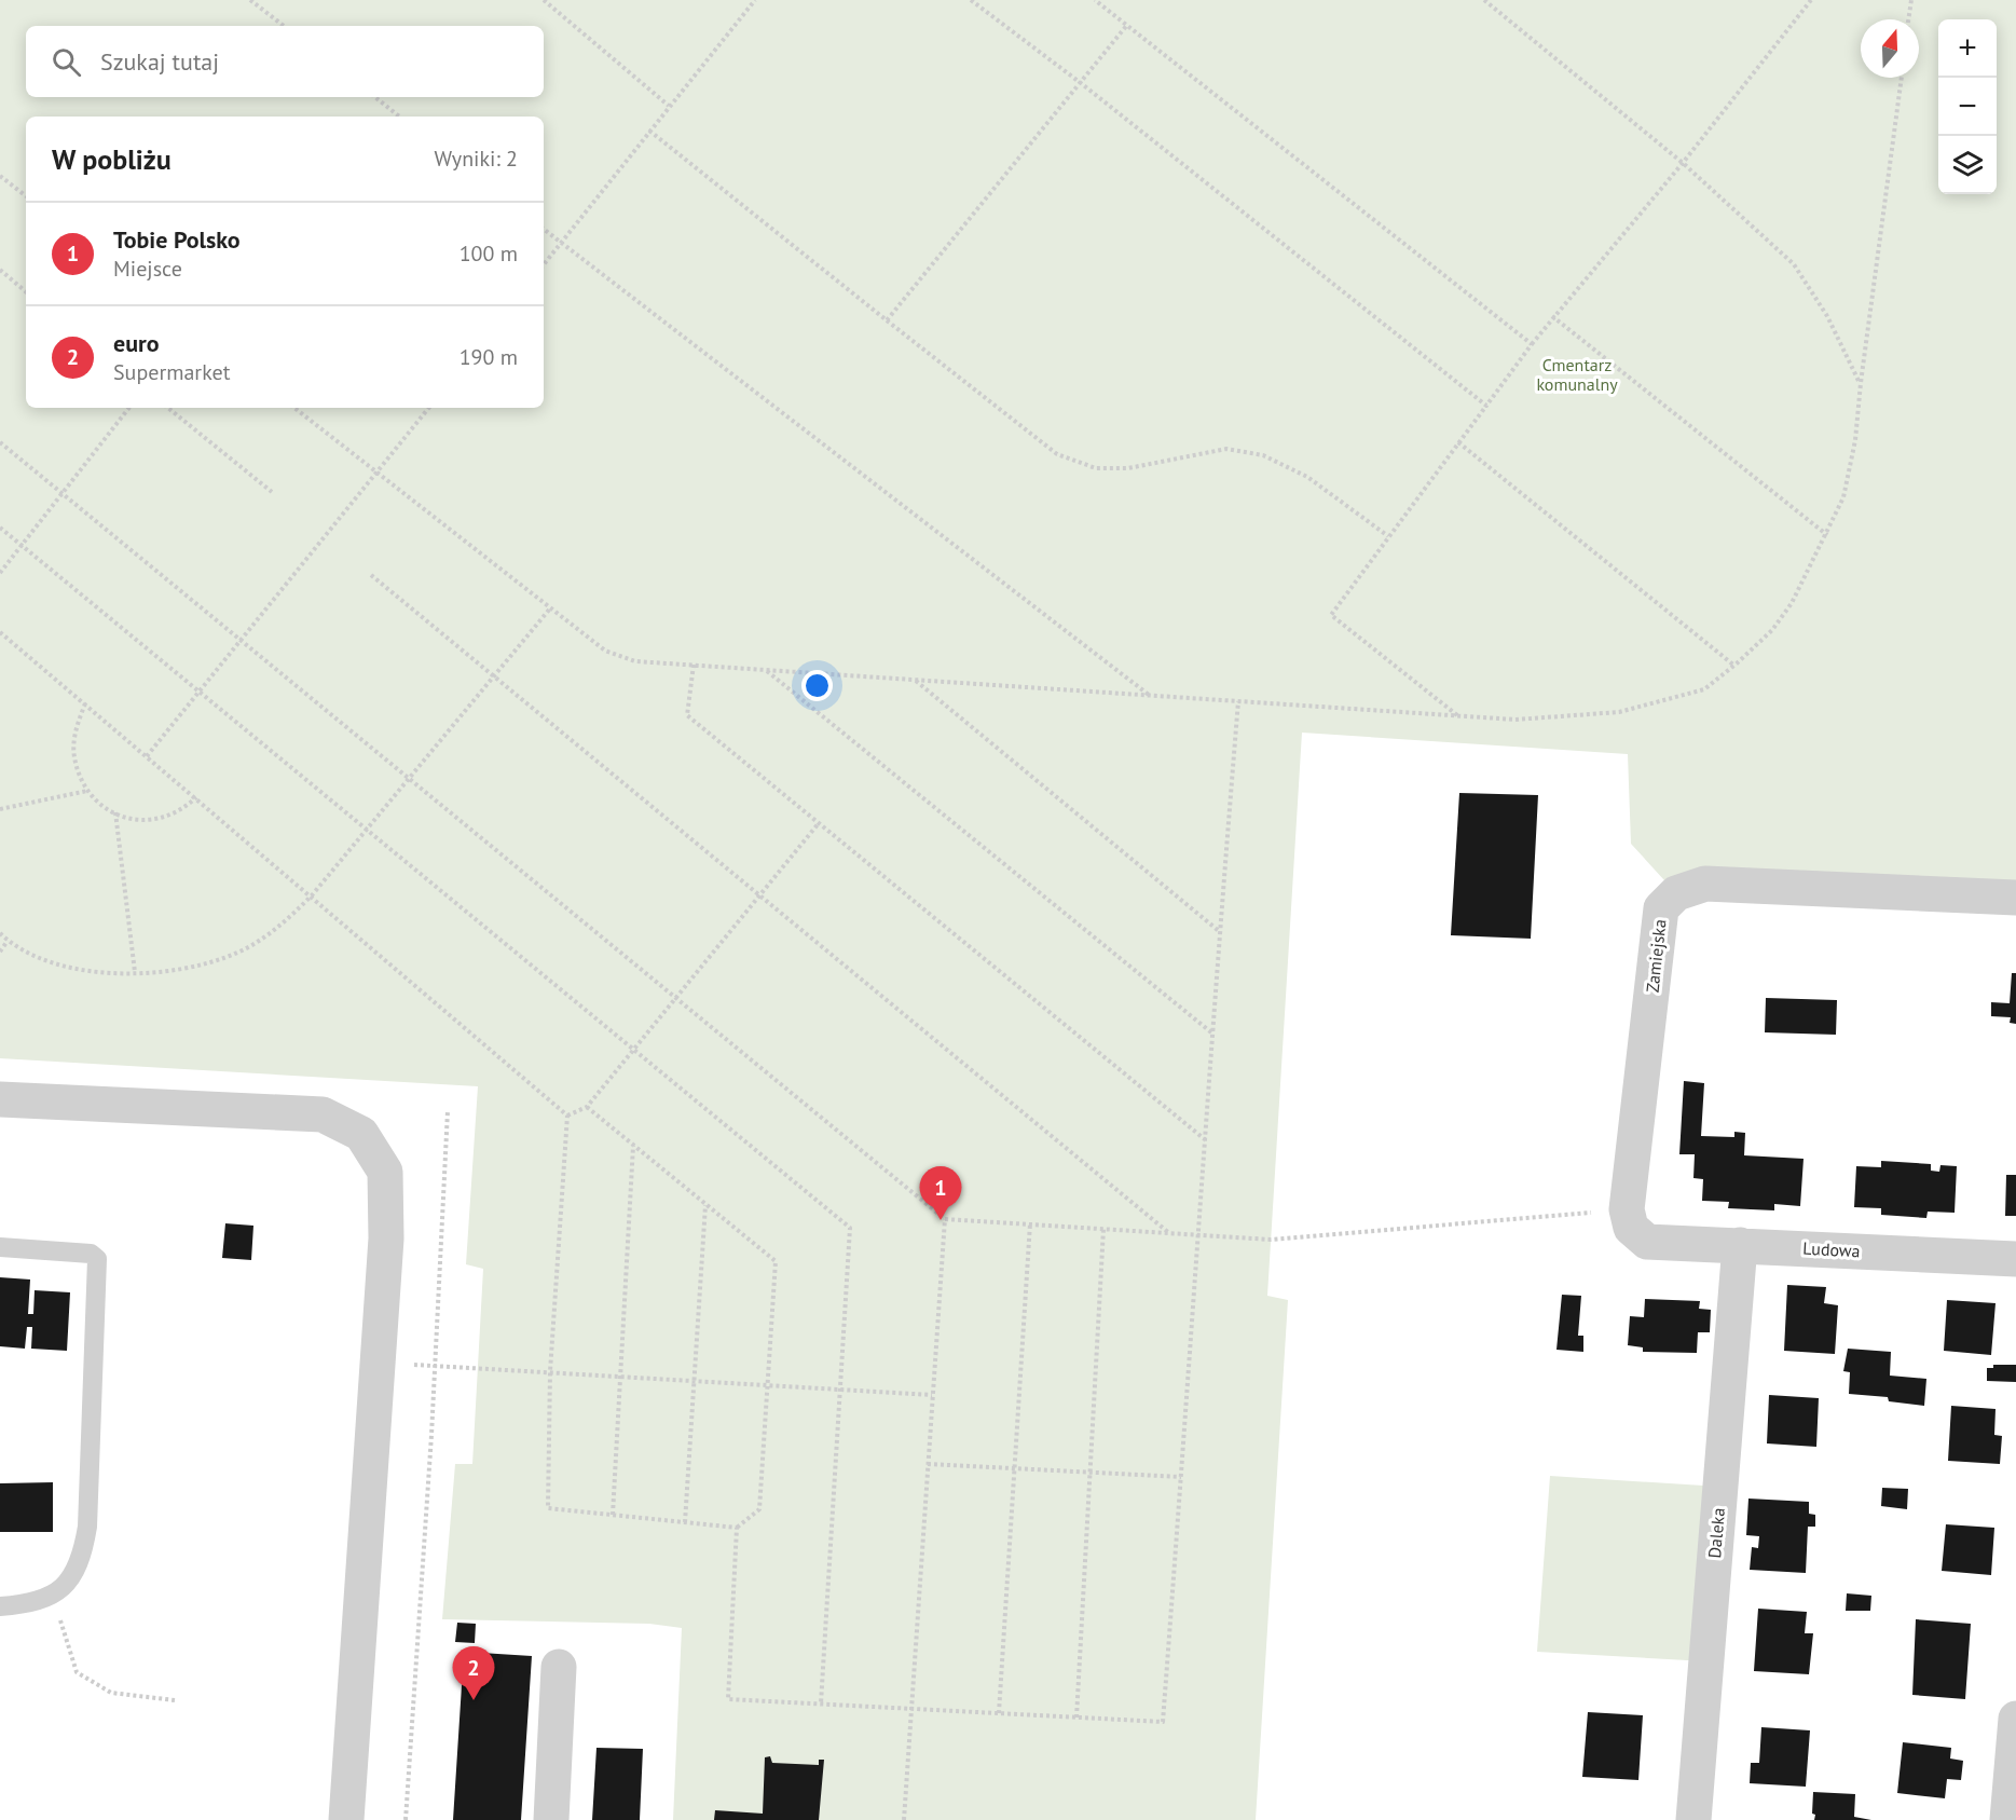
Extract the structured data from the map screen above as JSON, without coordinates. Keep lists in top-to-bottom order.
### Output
{
  "streets": {
    "street": ["Zamiejska", "Ludowa", "Daleka"]
  },
  "crossings": [
    ["Zamiejska", "Ludowa"],
    ["Ludowa", "Daleka"]
  ],
  "parks": ["Cmentarz komunalny"],
  "north": "top",
  "page": {
    "map_buttons": ["+", "−"],
    "search": "Szukaj tutaj",
    "heading": ["W pobliżu", "Wyniki: 2"],
    "list": [
      {
        "mark": "1",
        "name": "Tobie Polsko",
        "note": "Miejsce",
        "value": "100 m"
      },
      {
        "mark": "2",
        "name": "euro",
        "note": "Supermarket",
        "value": "190 m"
      }
    ],
    "pins": ["1", "2"]
  }
}
